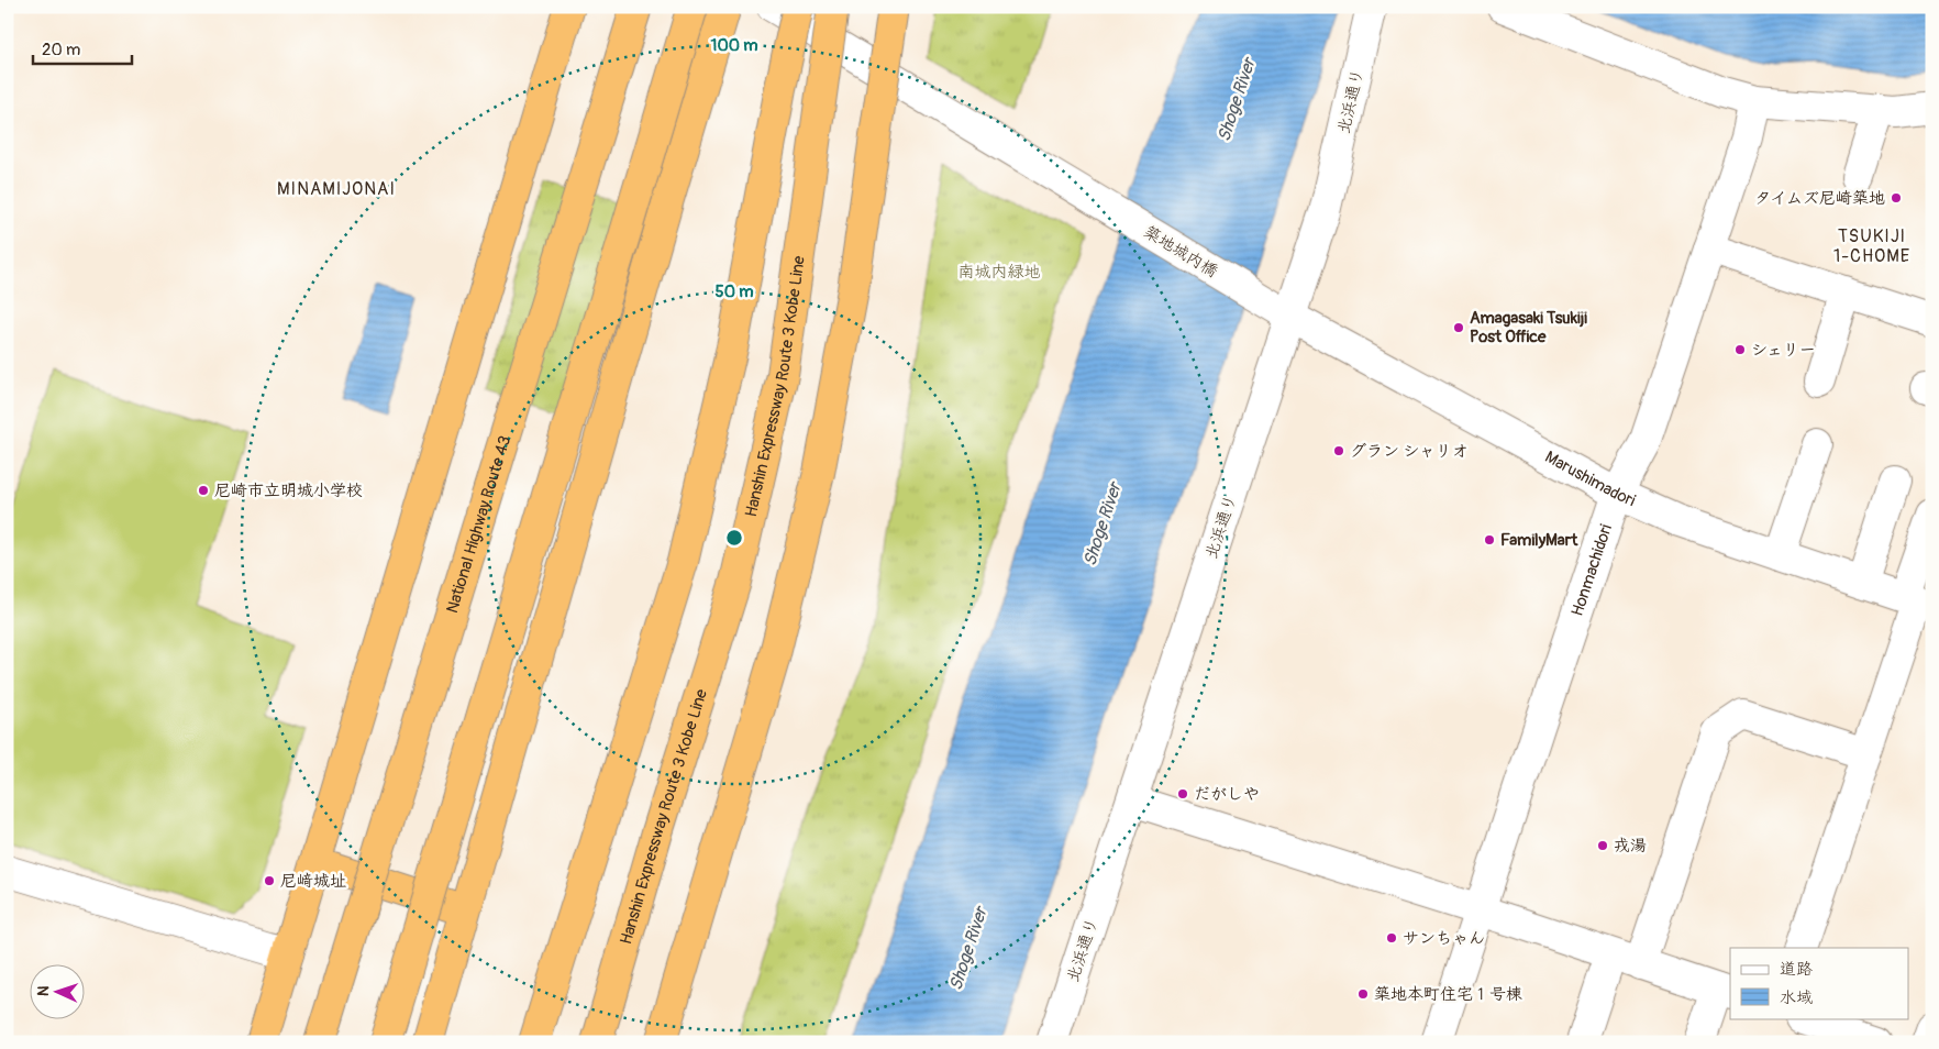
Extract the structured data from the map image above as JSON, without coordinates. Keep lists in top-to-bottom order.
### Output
{
  "streets": {
    "highway": ["Hanshin Expressway Route 3 Kobe Line", "National Highway Route 43"],
    "street": [
      "北浜通り",
      "築地城内橋",
      "Marushimadori",
      "Honmachidori"
    ]
  },
  "crossings": [
    ["北浜通り", "築地城内橋"],
    ["北浜通り", "Marushimadori"],
    ["築地城内橋", "Marushimadori"],
    ["Marushimadori", "Honmachidori"]
  ],
  "districts": ["MINAMIJONAI", "TSUKIJI 1-CHOME"],
  "water": ["Shoge River"],
  "parks": ["南城内緑地"],
  "places": [
    "タイムズ尼崎築地",
    "Amagasaki Tsukiji Post Office",
    "シェリー",
    "グラン シャリオ",
    "尼崎市立明城小学校",
    "FamilyMart",
    "だがしや",
    "戎湯",
    "尼﨑城址",
    "サンちゃん",
    "築地本町住宅１号棟"
  ],
  "legend": ["道路", "水域"],
  "scale_bar": "20 m",
  "north": "left",
  "rings": ["100 m", "50 m"]
}
